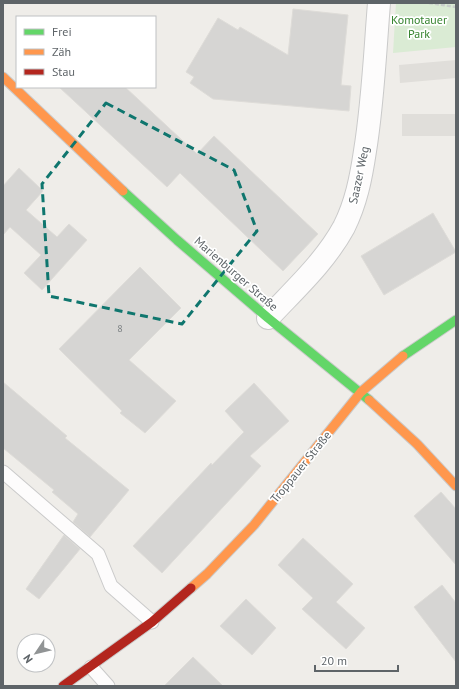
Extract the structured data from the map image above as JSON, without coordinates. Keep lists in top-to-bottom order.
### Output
{
  "streets": {
    "street": ["Saazer Weg", "Marienburger Straße", "Troppauer Straße"]
  },
  "crossings": [
    ["Saazer Weg", "Marienburger Straße"],
    ["Marienburger Straße", "Troppauer Straße"]
  ],
  "parks": ["Komotauer Park"],
  "house_numbers": ["8"],
  "legend": ["Frei", "Zäh", "Stau"],
  "scale_bar": "20 m",
  "north": "bottom left"
}
